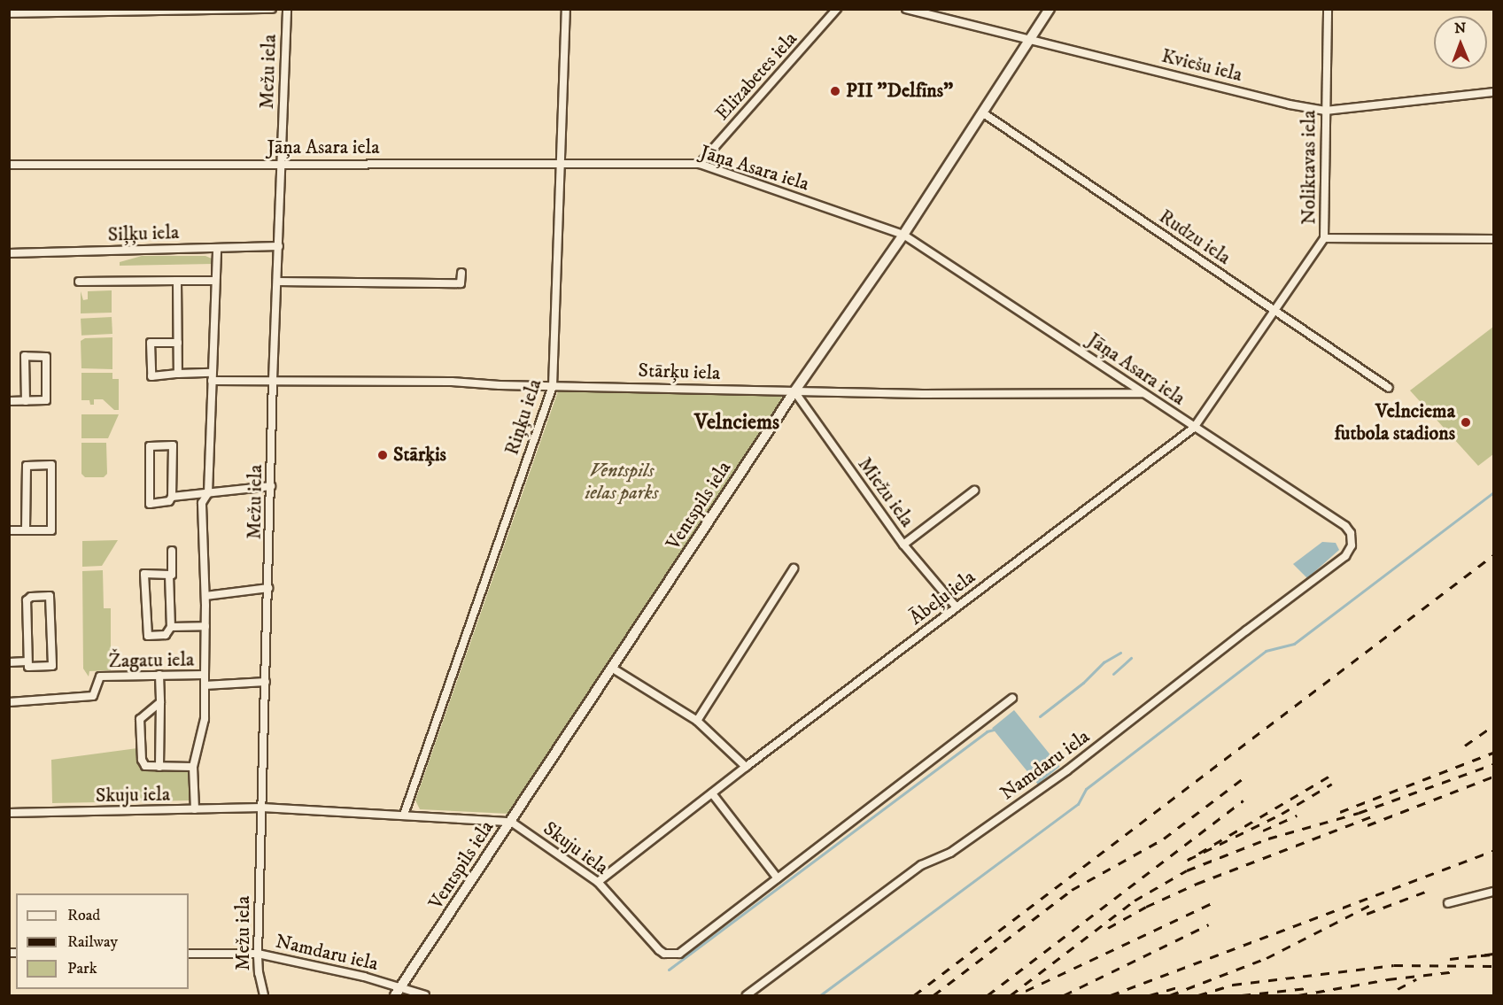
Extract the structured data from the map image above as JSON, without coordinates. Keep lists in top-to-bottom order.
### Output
{
  "streets": {
    "street": [
      "Kviešu iela",
      "Mežu iela",
      "Elizabetes iela",
      "Jāņa Asara iela",
      "Noliktavas iela",
      "Siļķu iela",
      "Rudzu iela",
      "Stārķu iela",
      "Riņķu iela",
      "Miežu iela",
      "Ventspils iela",
      "Ābeļu iela",
      "Žagatu iela",
      "Namdaru iela",
      "Skuju iela"
    ]
  },
  "crossings": [
    ["Kviešu iela", "Noliktavas iela"],
    ["Kviešu iela", "Ventspils iela"],
    ["Mežu iela", "Jāņa Asara iela"],
    ["Mežu iela", "Siļķu iela"],
    ["Mežu iela", "Stārķu iela"],
    ["Mežu iela", "Žagatu iela"],
    ["Mežu iela", "Namdaru iela"],
    ["Mežu iela", "Skuju iela"],
    ["Elizabetes iela", "Jāņa Asara iela"],
    ["Jāņa Asara iela", "Stārķu iela"],
    ["Jāņa Asara iela", "Riņķu iela"],
    ["Jāņa Asara iela", "Ventspils iela"],
    ["Jāņa Asara iela", "Ābeļu iela"],
    ["Jāņa Asara iela", "Namdaru iela"],
    ["Noliktavas iela", "Rudzu iela"],
    ["Noliktavas iela", "Ābeļu iela"],
    ["Rudzu iela", "Ventspils iela"],
    ["Rudzu iela", "Ābeļu iela"],
    ["Stārķu iela", "Riņķu iela"],
    ["Stārķu iela", "Miežu iela"],
    ["Stārķu iela", "Ventspils iela"],
    ["Riņķu iela", "Skuju iela"],
    ["Miežu iela", "Ventspils iela"],
    ["Miežu iela", "Ābeļu iela"],
    ["Ventspils iela", "Namdaru iela"],
    ["Ventspils iela", "Skuju iela"],
    ["Ābeļu iela", "Skuju iela"]
  ],
  "districts": ["Velnciems"],
  "parks": ["Ventspils ielas parks"],
  "places": ["PII \"Delfīns\"", "Velnciema futbola stadions", "Stārķis"],
  "legend": ["Road", "Railway", "Park"],
  "north": "top"
}
